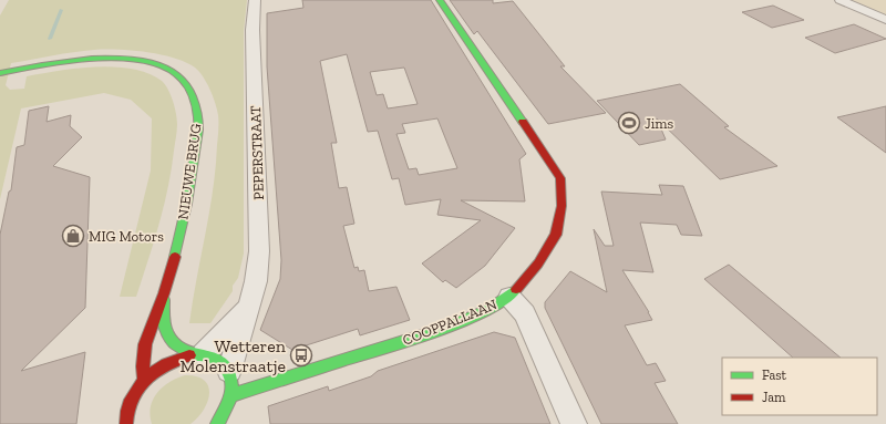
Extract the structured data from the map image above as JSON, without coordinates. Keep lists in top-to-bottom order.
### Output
{
  "streets": {
    "main road": ["NIEUWE BRUG", "COOPPALLAAN"],
    "street": ["PEPERSTRAAT"]
  },
  "crossings": [
    ["PEPERSTRAAT", "NIEUWE BRUG"]
  ],
  "places": {
    "sports": ["Jims"],
    "shop": ["MIG Motors"],
    "bus stop": ["Wetteren Molenstraatje"]
  },
  "legend": ["Fast", "Jam"]
}
